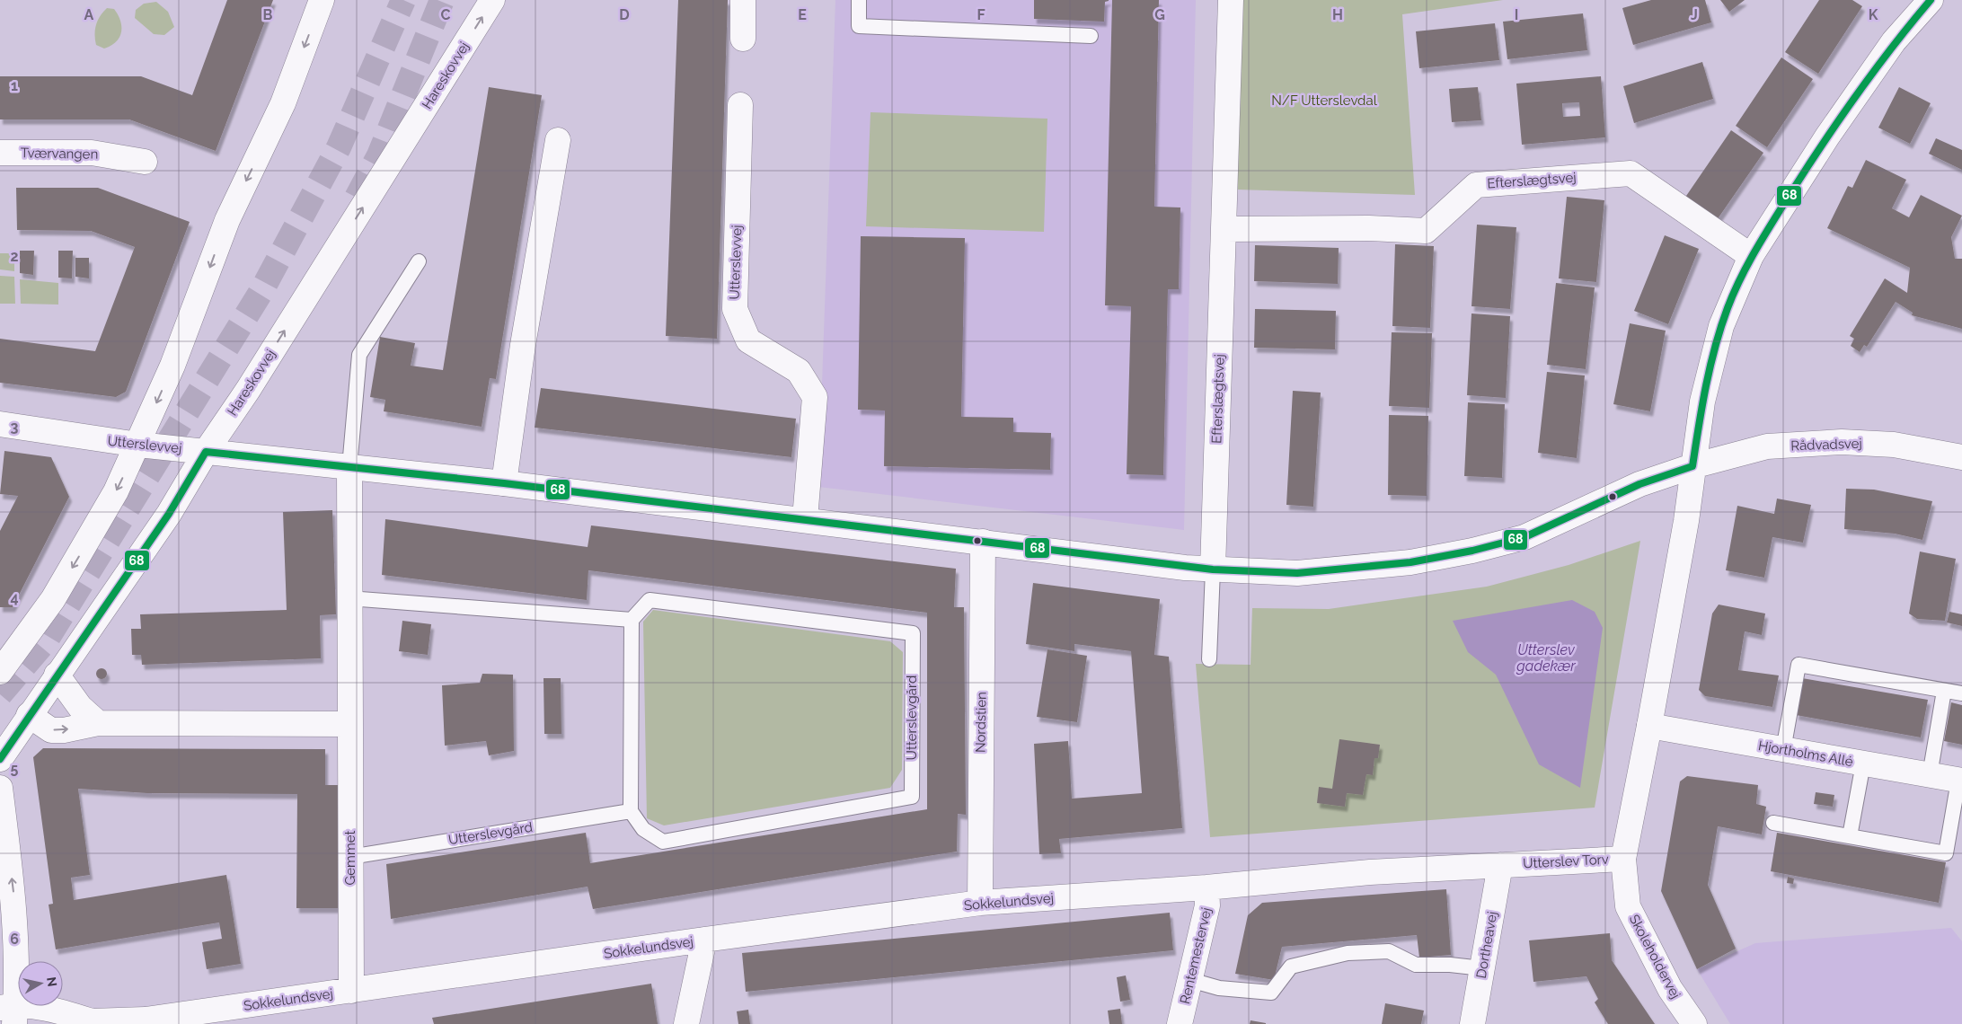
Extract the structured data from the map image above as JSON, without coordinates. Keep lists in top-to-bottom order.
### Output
{
  "streets": {
    "street": [
      "Hareskovvej",
      "Tværvangen",
      "Efterslægtsvej",
      "Utterslevvej",
      "Rådvadsvej",
      "Nordstien",
      "Hjortholms Allé",
      "Gemmet",
      "Utterslev Torv",
      "Sokkelundsvej",
      "Dortheavej",
      "Rentemestervej",
      "Skoleholdervej"
    ],
    "lane": ["Utterslevgård"]
  },
  "crossings": [
    ["Hareskovvej", "Utterslevvej"],
    ["Efterslægtsvej", "Utterslevvej"],
    ["Efterslægtsvej", "Utterslev Torv"],
    ["Utterslevvej", "Nordstien"],
    ["Utterslevvej", "Gemmet"],
    ["Rådvadsvej", "Utterslev Torv"],
    ["Utterslevgård", "Gemmet"],
    ["Nordstien", "Sokkelundsvej"],
    ["Hjortholms Allé", "Utterslev Torv"],
    ["Gemmet", "Sokkelundsvej"],
    ["Utterslev Torv", "Sokkelundsvej"],
    ["Utterslev Torv", "Dortheavej"],
    ["Utterslev Torv", "Rentemestervej"],
    ["Utterslev Torv", "Skoleholdervej"],
    ["Sokkelundsvej", "Rentemestervej"]
  ],
  "water": ["Utterslev gadekær"],
  "parks": ["N/F Utterslevdal"],
  "lines": ["transit line 68"],
  "north": "right",
  "grid": {
    "columns": [
      "A",
      "B",
      "C",
      "D",
      "E",
      "F",
      "G",
      "H",
      "I",
      "J",
      "K"
    ],
    "rows": [
      "1",
      "2",
      "3",
      "4",
      "5",
      "6"
    ]
  }
}
